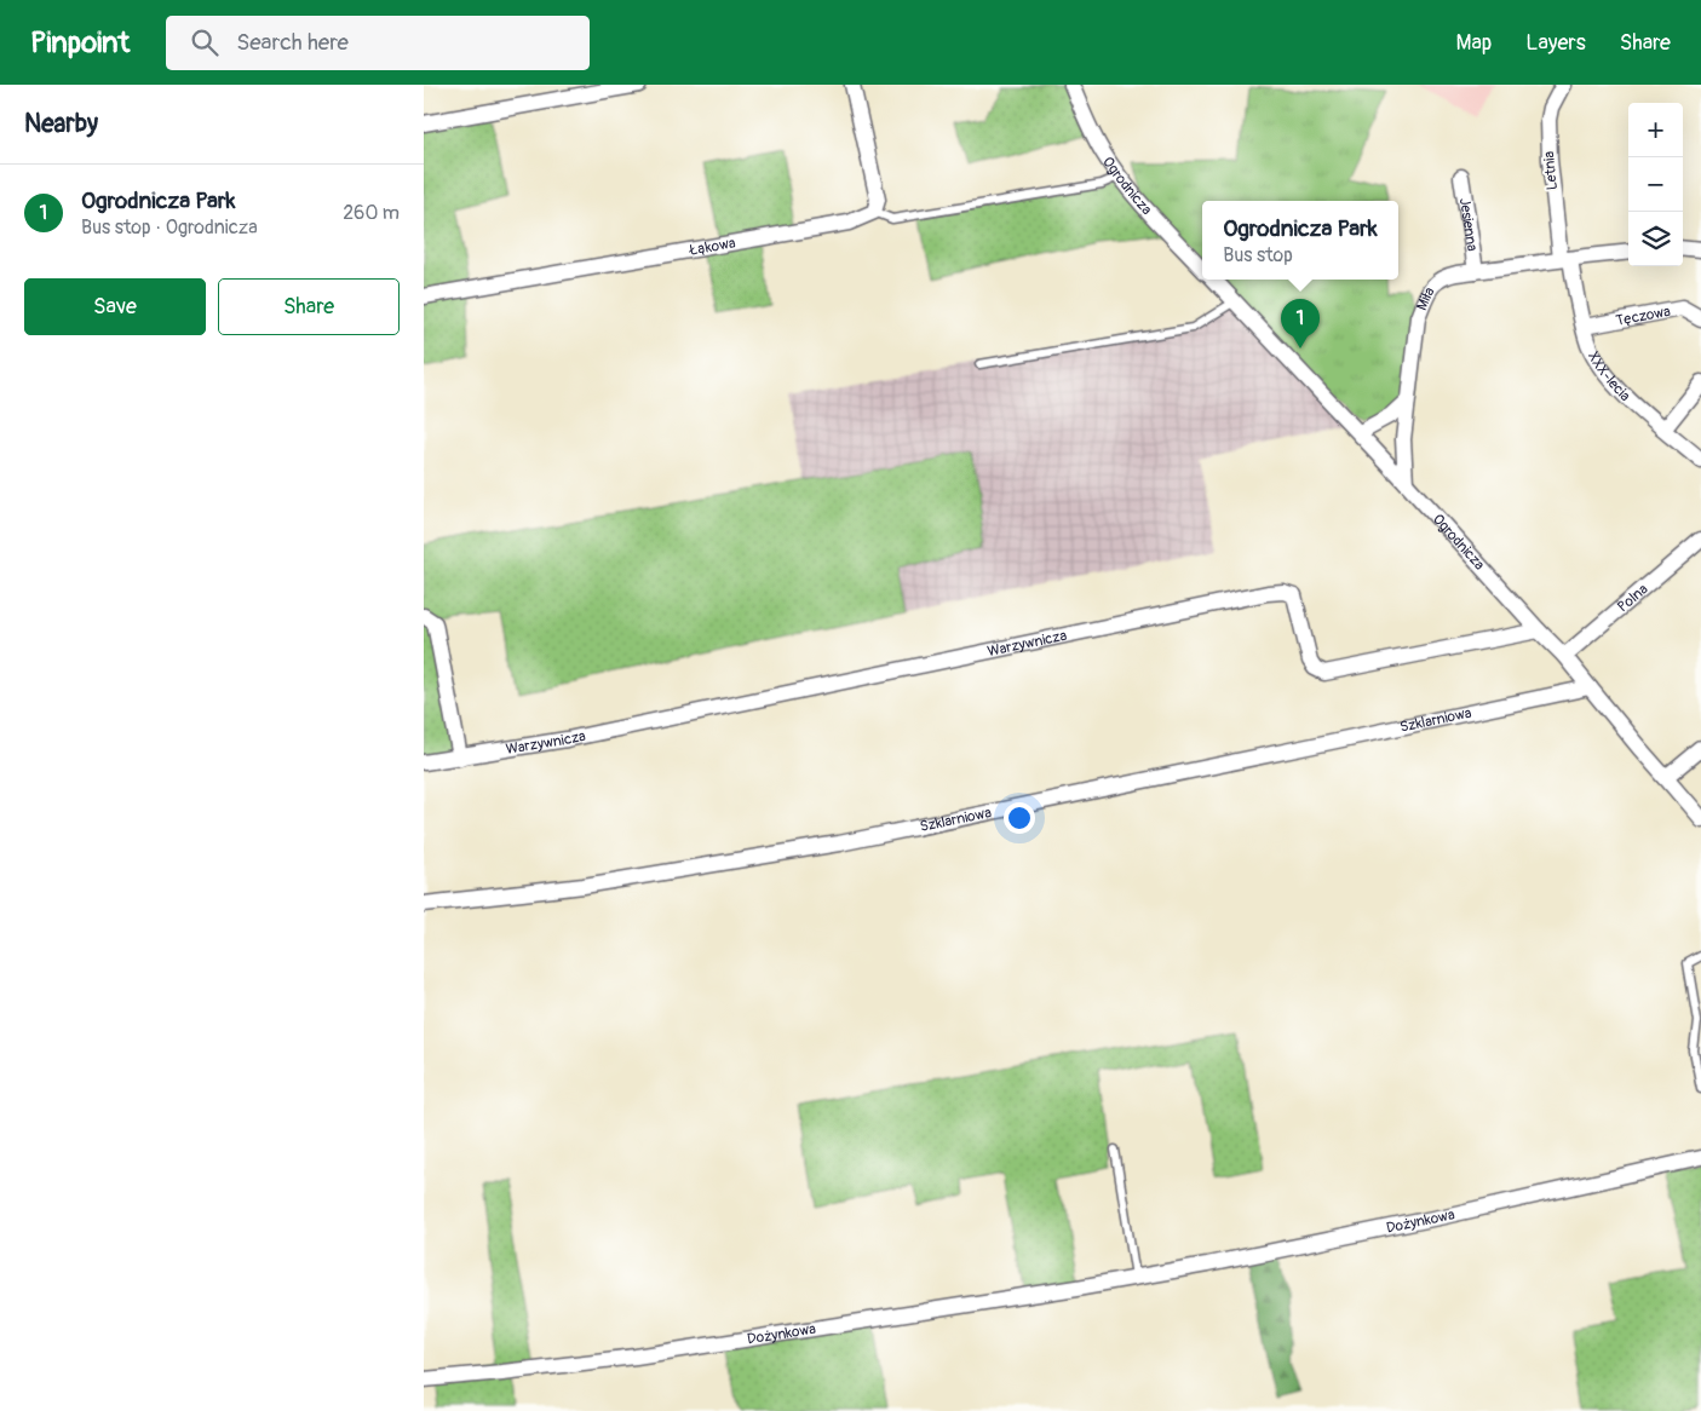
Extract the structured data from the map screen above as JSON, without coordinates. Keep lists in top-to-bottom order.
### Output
{
  "streets": {
    "street": [
      "Letnia",
      "Ogrodnicza",
      "Jesienna",
      "Łąkowa",
      "Miła",
      "Tęczowa",
      "XXX-lecia",
      "Polna",
      "Warzywnicza",
      "Szklarniowa",
      "Dożynkowa"
    ]
  },
  "crossings": [
    ["Letnia", "Miła"],
    ["Letnia", "XXX-lecia"],
    ["Ogrodnicza", "Miła"],
    ["Ogrodnicza", "Polna"],
    ["Ogrodnicza", "Warzywnicza"],
    ["Ogrodnicza", "Szklarniowa"],
    ["Jesienna", "Miła"],
    ["Miła", "XXX-lecia"],
    ["Tęczowa", "XXX-lecia"]
  ],
  "page": {
    "header": "Pinpoint",
    "search": "Search here",
    "nav": ["Map", "Layers", "Share"],
    "heading": "Nearby",
    "map_buttons": ["+", "−"],
    "list": [
      {
        "mark": "1",
        "name": "Ogrodnicza Park",
        "note": "Bus stop · Ogrodnicza",
        "value": "260 m"
      }
    ],
    "popup": ["Ogrodnicza Park", "Bus stop"],
    "buttons": ["Save", "Share"],
    "pins": "1"
  }
}
